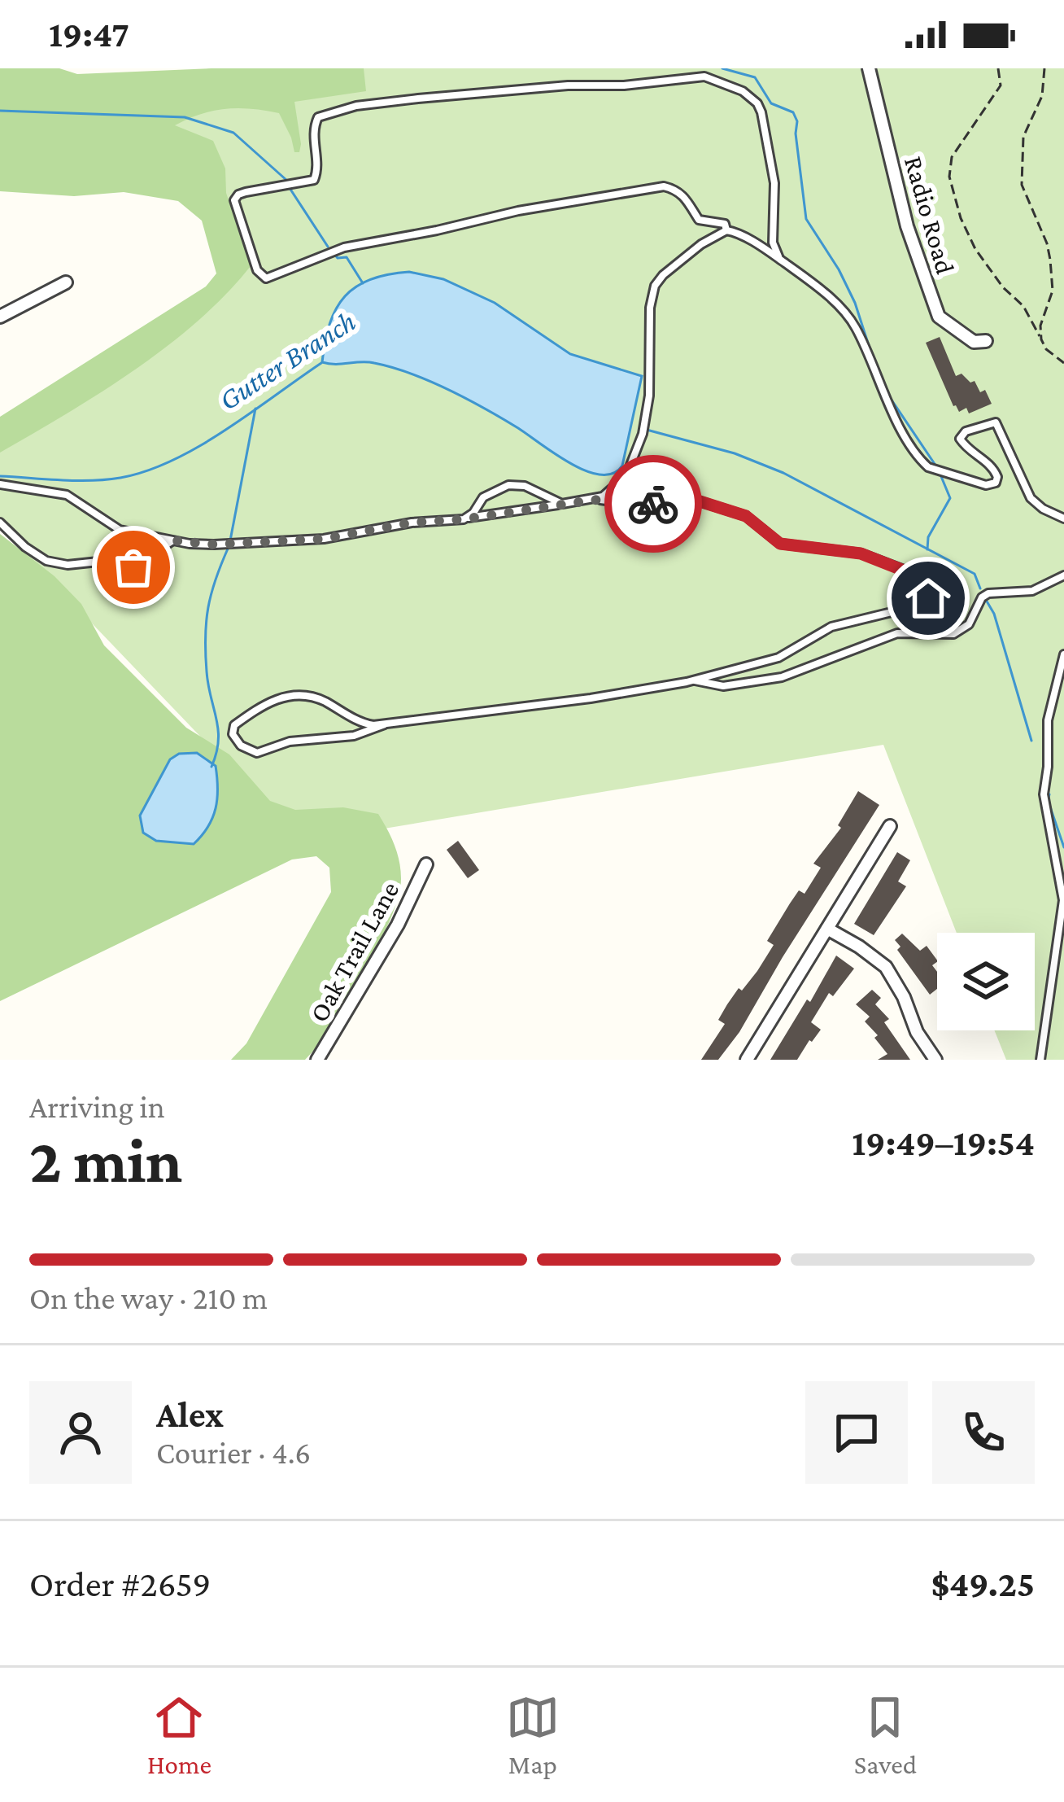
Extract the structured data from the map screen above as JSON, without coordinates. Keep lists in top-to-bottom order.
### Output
{
  "streets": {
    "street": ["Radio Road", "Oak Trail Lane"]
  },
  "water": ["Gutter Branch"],
  "page": {
    "status": "19:47",
    "heading": ["2 min", "Arriving in", "19:49–19:54"],
    "panel": [
      "Alex",
      "Courier · 4.6",
      "Order #2659",
      "$49.25"
    ],
    "bar": "On the way · 210 m",
    "tabs": ["Home", "Map", "Saved"]
  }
}
